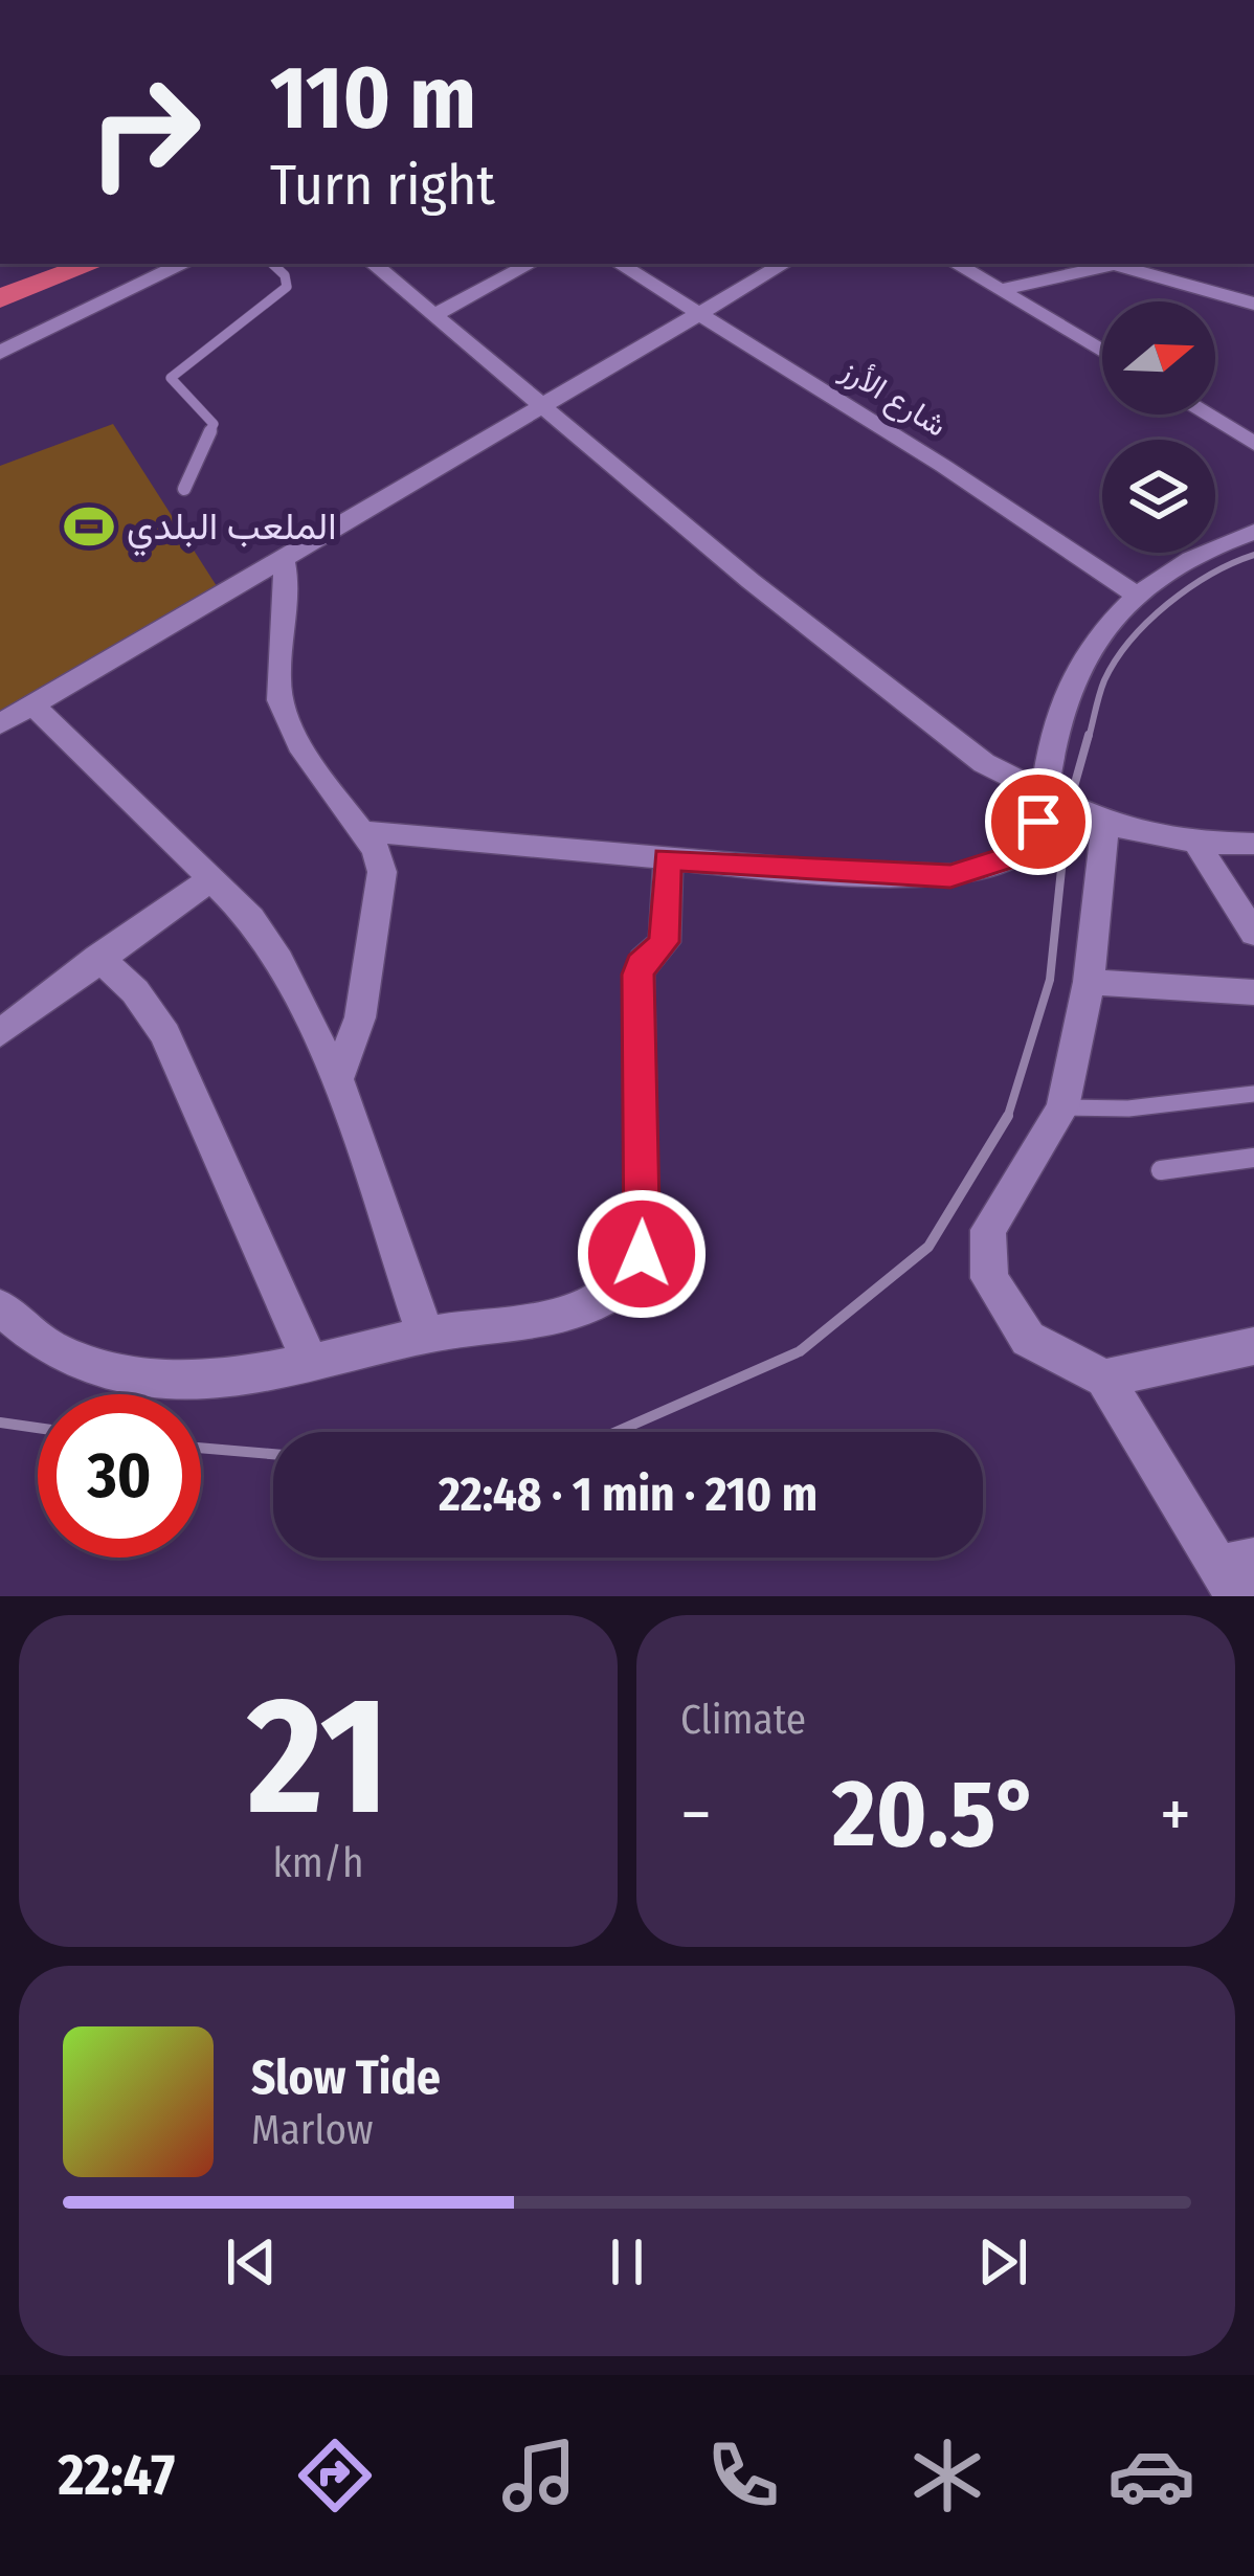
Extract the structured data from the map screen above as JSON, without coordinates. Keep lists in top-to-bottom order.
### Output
{
  "streets": {
    "street": ["شارع الأرز"]
  },
  "places": {
    "sports": ["الملعب البلدي"]
  },
  "north": "right",
  "page": {
    "turn": ["110 m", "Turn right"],
    "limit": "30",
    "trip": "22:48 · 1 min · 210 m",
    "tile": [
      ["21", "km/h"],
      "Climate"
    ],
    "heat": ["−", "20.5°", "+"],
    "song": ["Slow Tide", "Marlow"],
    "tabs": "22:47"
  }
}
